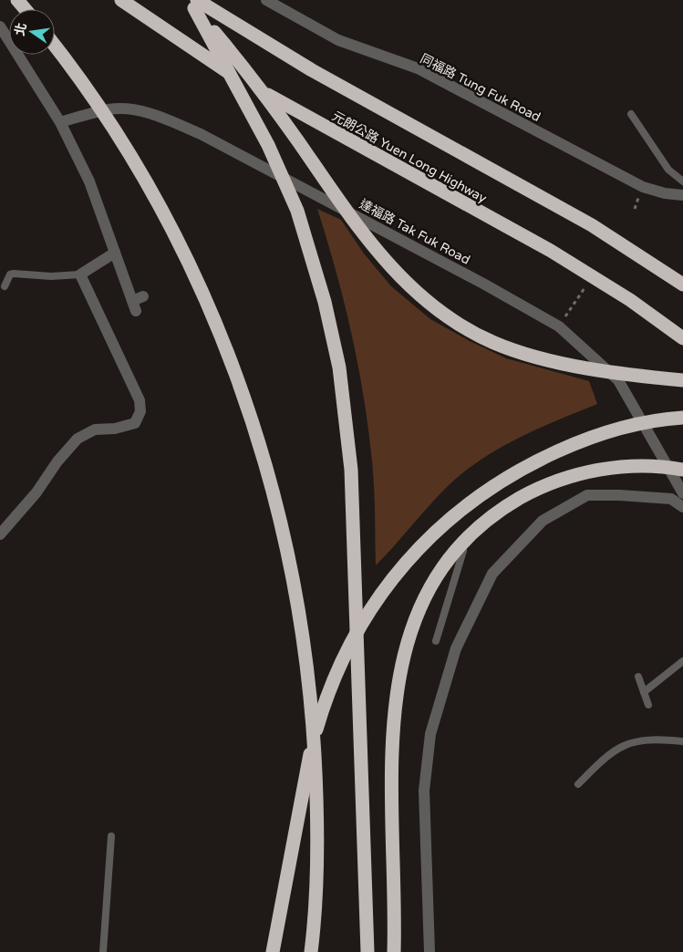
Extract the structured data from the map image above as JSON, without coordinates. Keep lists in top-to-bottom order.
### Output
{
  "streets": {
    "highway": ["元朗公路 Yuen Long Highway"],
    "street": ["同福路 Tung Fuk Road", "達福路 Tak Fuk Road"]
  },
  "north": "left"
}
